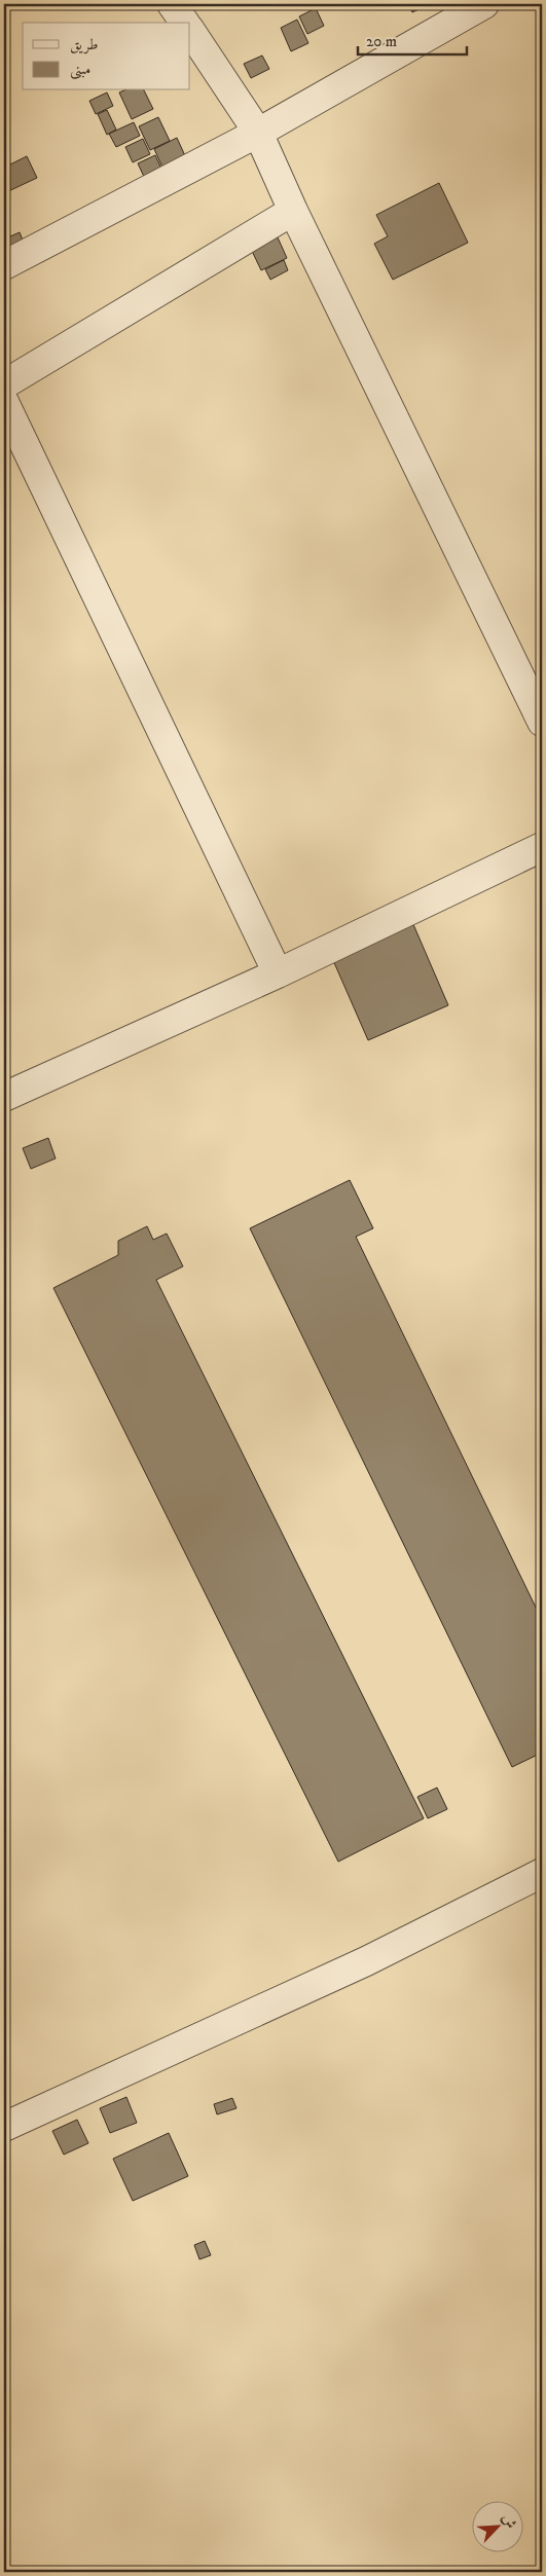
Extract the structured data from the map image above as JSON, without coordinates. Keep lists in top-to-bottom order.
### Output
{
  "legend": ["طريق", "مبنى"],
  "scale_bar": "20 m",
  "north": "top right"
}
